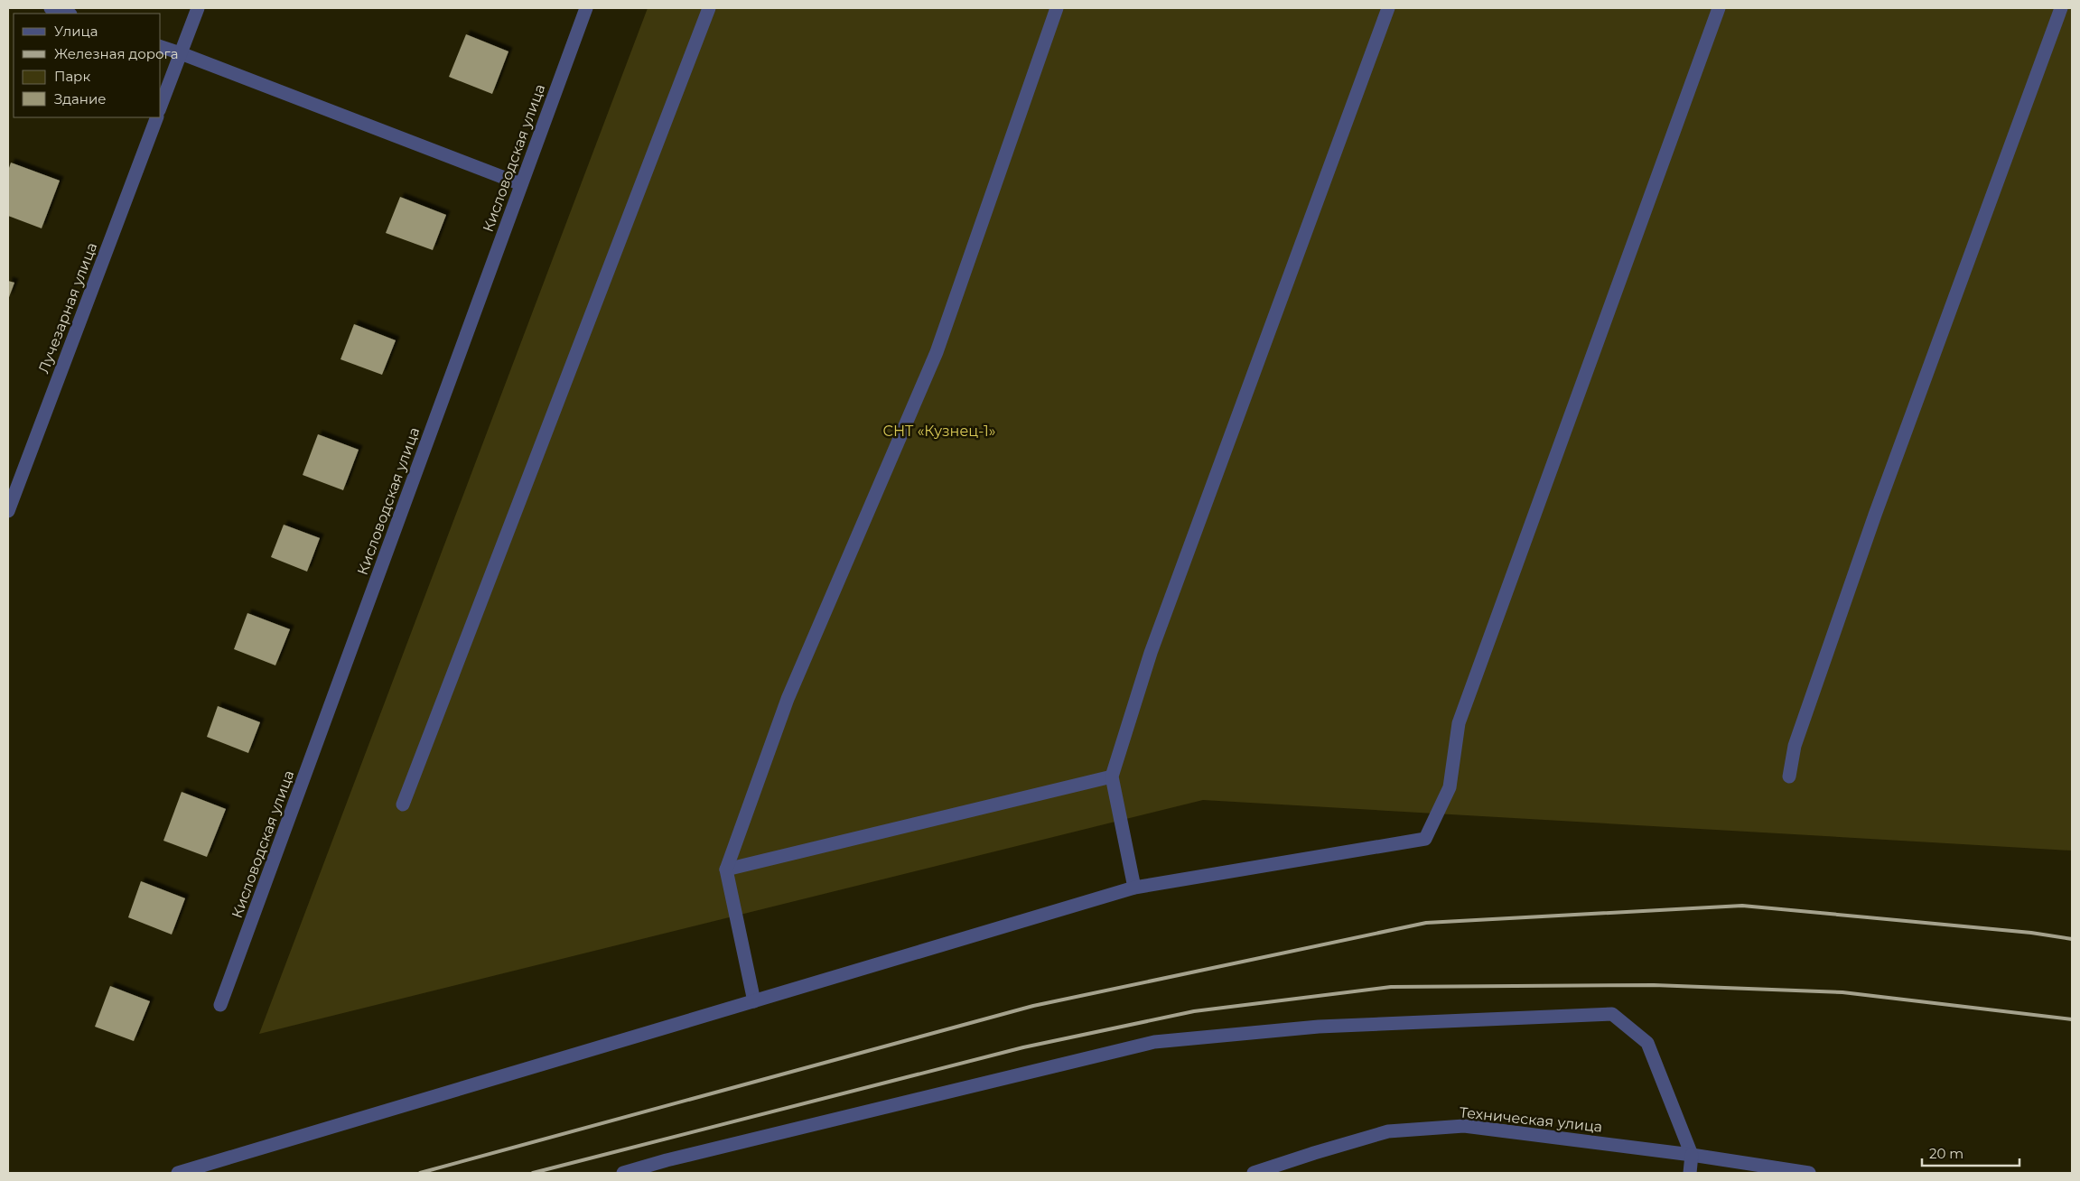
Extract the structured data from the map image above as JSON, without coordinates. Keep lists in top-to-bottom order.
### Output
{
  "streets": {
    "street": ["Кисловодская улица", "Лучезарная улица", "Техническая улица"]
  },
  "parks": ["СНТ «Кузнец-1»"],
  "legend": [
    "Улица",
    "Железная дорога",
    "Парк",
    "Здание"
  ],
  "scale_bar": "20 m"
}
